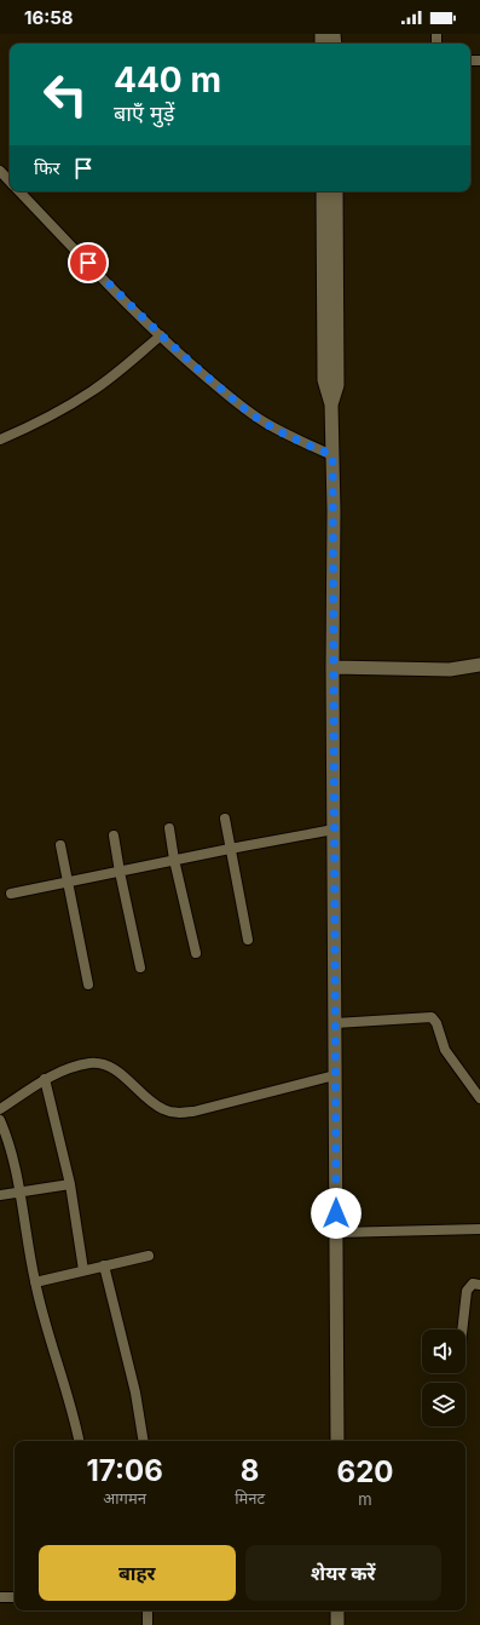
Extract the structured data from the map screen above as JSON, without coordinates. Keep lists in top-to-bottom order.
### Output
{
  "page": {
    "status": "16:58",
    "turn": ["440 m", "बाएँ मुड़ें"],
    "then": "फिर",
    "eta": [
      "17:06",
      "आगमन",
      "8",
      "मिनट",
      "620",
      "m"
    ],
    "buttons": ["बाहर", "शेयर करें"]
  }
}
